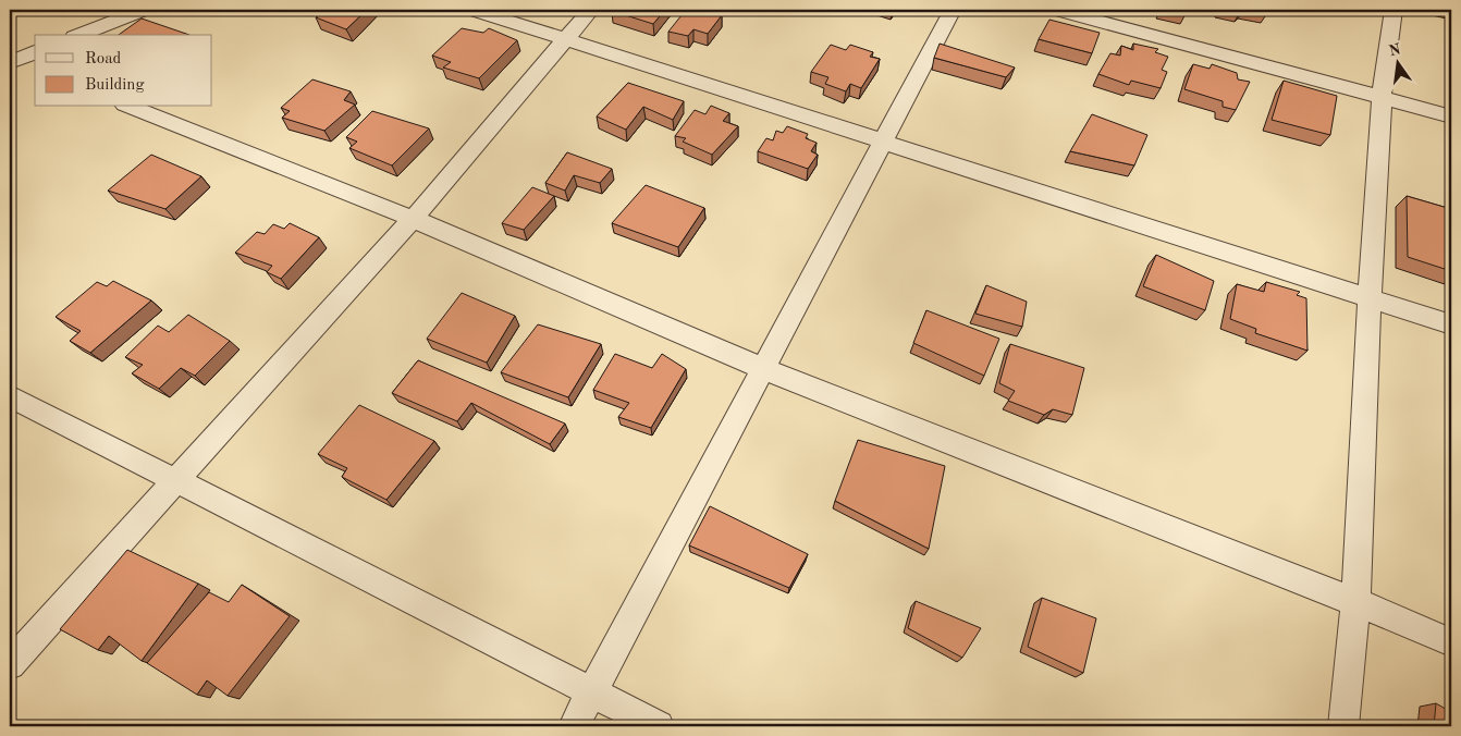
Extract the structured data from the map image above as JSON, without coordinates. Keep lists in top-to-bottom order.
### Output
{
  "legend": ["Road", "Building"],
  "north": "top"
}
